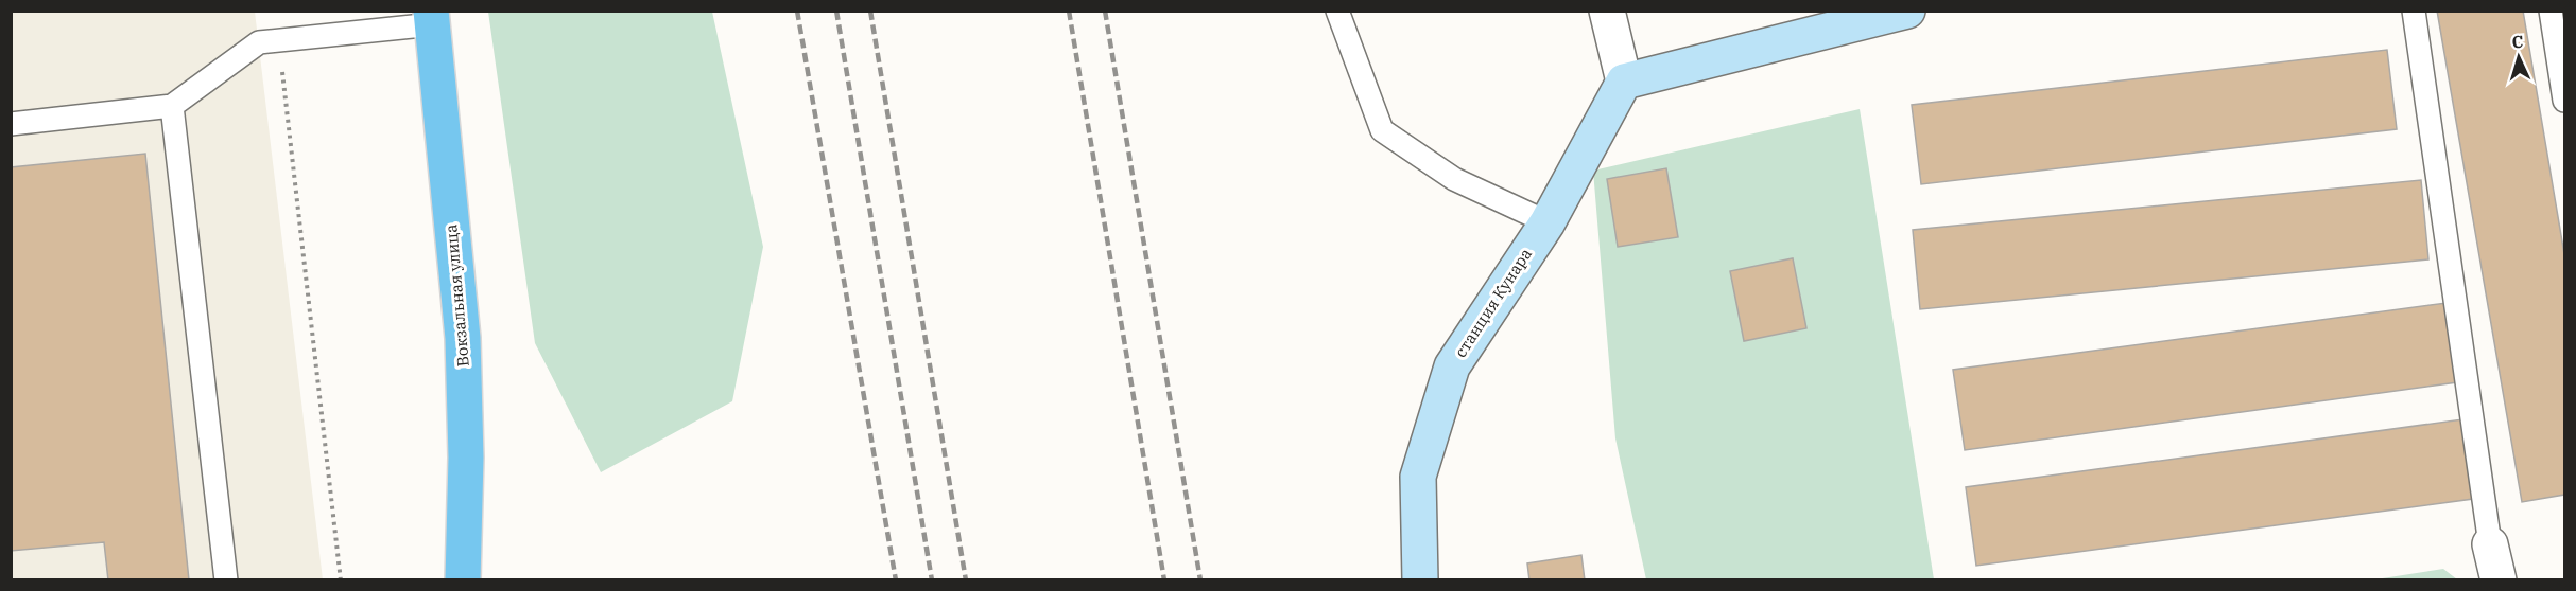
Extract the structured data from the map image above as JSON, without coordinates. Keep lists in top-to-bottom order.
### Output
{
  "streets": {
    "main road": ["Вокзальная улица"],
    "street": ["станция Кунара"]
  },
  "north": "top"
}
